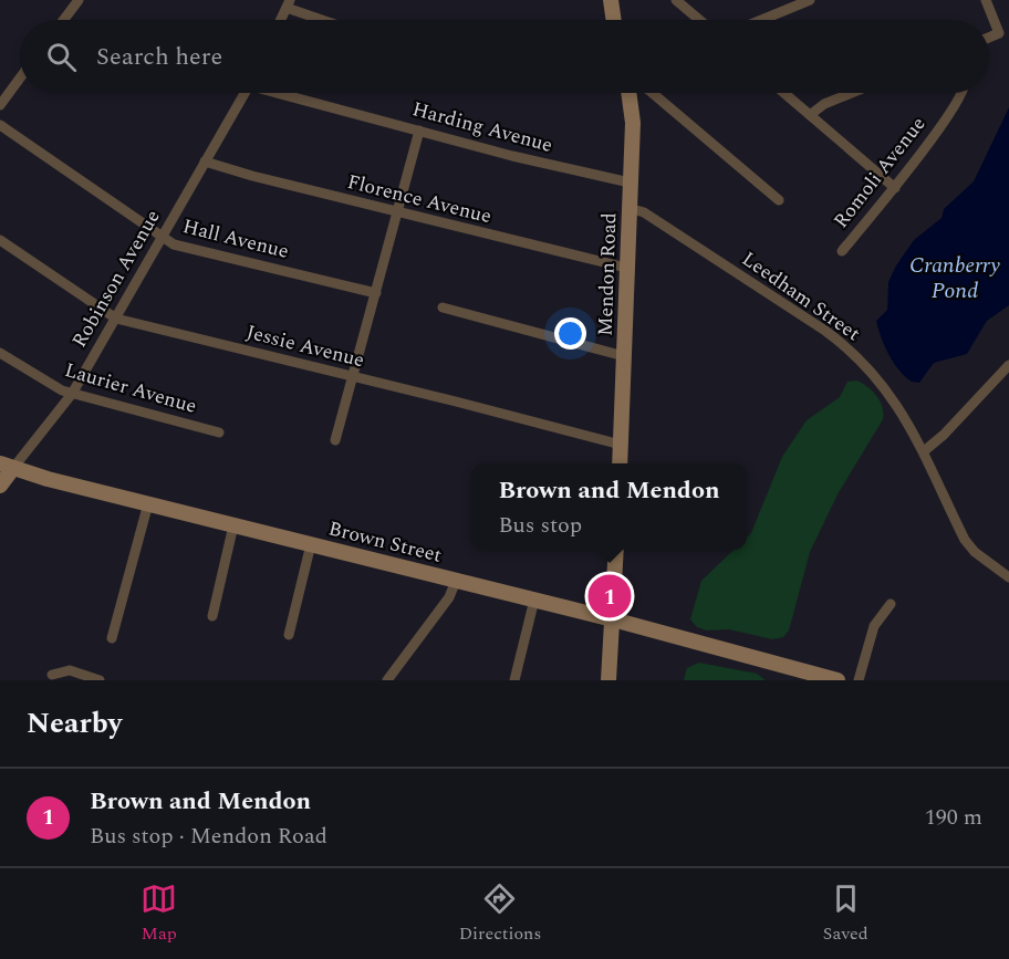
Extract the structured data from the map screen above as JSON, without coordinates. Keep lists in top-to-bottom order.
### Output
{
  "streets": {
    "street": [
      "Harding Avenue",
      "Romoli Avenue",
      "Florence Avenue",
      "Hall Avenue",
      "Mendon Road",
      "Robinson Avenue",
      "Leedham Street",
      "Jessie Avenue",
      "Laurier Avenue",
      "Brown Street"
    ]
  },
  "crossings": [
    ["Harding Avenue", "Mendon Road"],
    ["Florence Avenue", "Mendon Road"],
    ["Florence Avenue", "Robinson Avenue"],
    ["Hall Avenue", "Robinson Avenue"],
    ["Mendon Road", "Leedham Street"],
    ["Mendon Road", "Jessie Avenue"],
    ["Robinson Avenue", "Jessie Avenue"],
    ["Robinson Avenue", "Laurier Avenue"],
    ["Robinson Avenue", "Brown Street"]
  ],
  "water": ["Cranberry Pond"],
  "page": {
    "search": "Search here",
    "popup": ["Brown and Mendon", "Bus stop"],
    "pins": "1",
    "heading": "Nearby",
    "list": [
      {
        "mark": "1",
        "name": "Brown and Mendon",
        "note": "Bus stop · Mendon Road",
        "value": "190 m"
      }
    ],
    "nav": ["Map", "Directions", "Saved"]
  }
}
